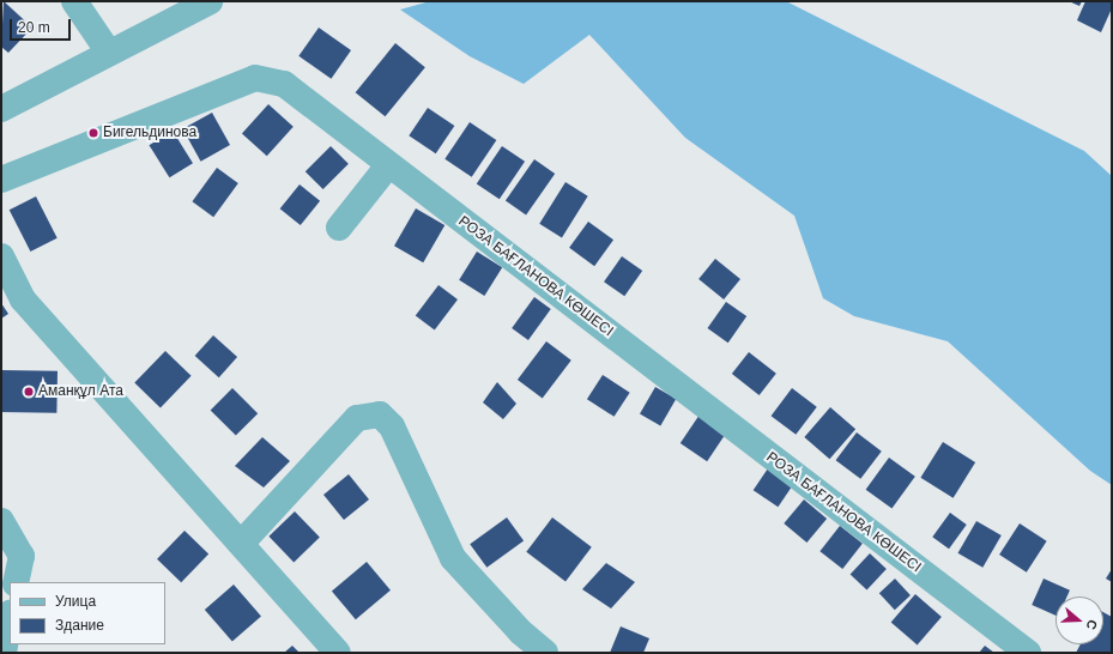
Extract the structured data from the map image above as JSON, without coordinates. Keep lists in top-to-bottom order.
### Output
{
  "streets": {
    "street": ["РОЗА БАҒЛАНОВА КӨШЕСІ"]
  },
  "places": ["Бигельдинова", "Аманқұл Ата"],
  "legend": ["Улица", "Здание"],
  "scale_bar": "20 m",
  "north": "right"
}
